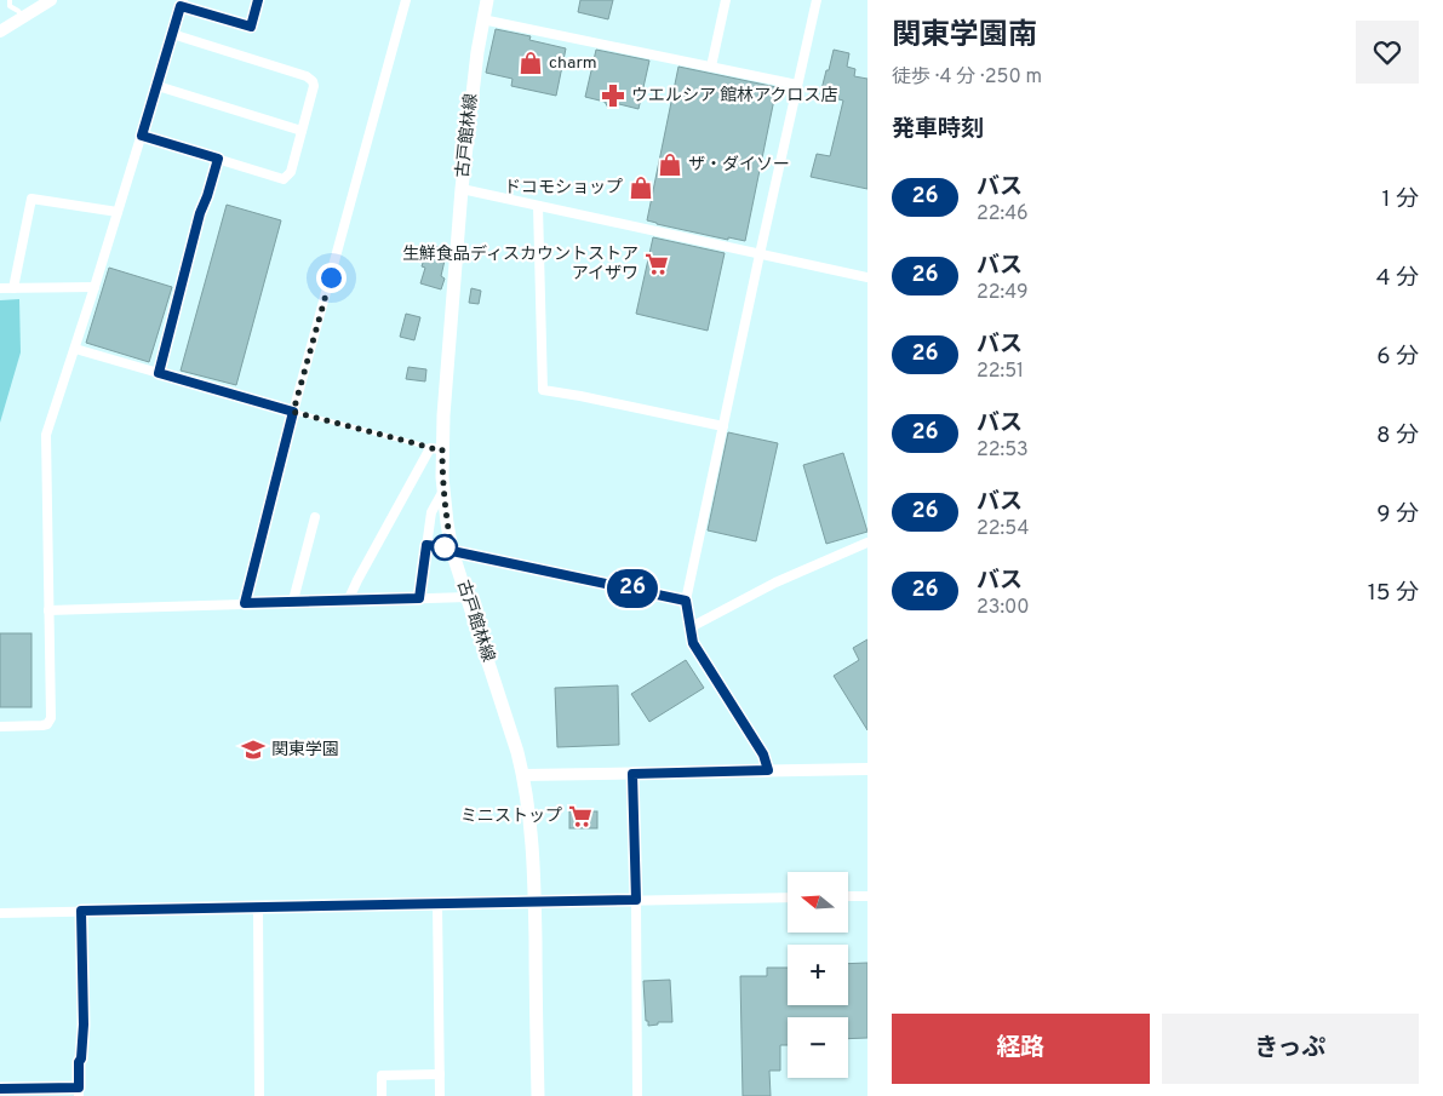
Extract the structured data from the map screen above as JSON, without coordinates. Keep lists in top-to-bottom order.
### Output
{
  "streets": {
    "main road": ["古戸館林線"]
  },
  "places": {
    "shop": ["charm", "ザ・ダイソー", "ドコモショップ"],
    "pharmacy": ["ウエルシア 館林アクロス店"],
    "supermarket": ["生鮮食品ディスカウントストア アイザワ", "ミニストップ"],
    "school or university": ["関東学園"]
  },
  "lines": ["bus line 26"],
  "north": "left",
  "page": {
    "on_map": "26",
    "heading": [
      ["関東学園南", "徒歩 · 4 分 · 250 m"],
      "発車時刻"
    ],
    "list": [
      {
        "mark": "26",
        "name": "バス",
        "note": "22:46",
        "value": "1 分"
      },
      {
        "mark": "26",
        "name": "バス",
        "note": "22:49",
        "value": "4 分"
      },
      {
        "mark": "26",
        "name": "バス",
        "note": "22:51",
        "value": "6 分"
      },
      {
        "mark": "26",
        "name": "バス",
        "note": "22:53",
        "value": "8 分"
      },
      {
        "mark": "26",
        "name": "バス",
        "note": "22:54",
        "value": "9 分"
      },
      {
        "mark": "26",
        "name": "バス",
        "note": "23:00",
        "value": "15 分"
      }
    ],
    "map_buttons": ["+", "−"],
    "buttons": ["経路", "きっぷ"]
  }
}
